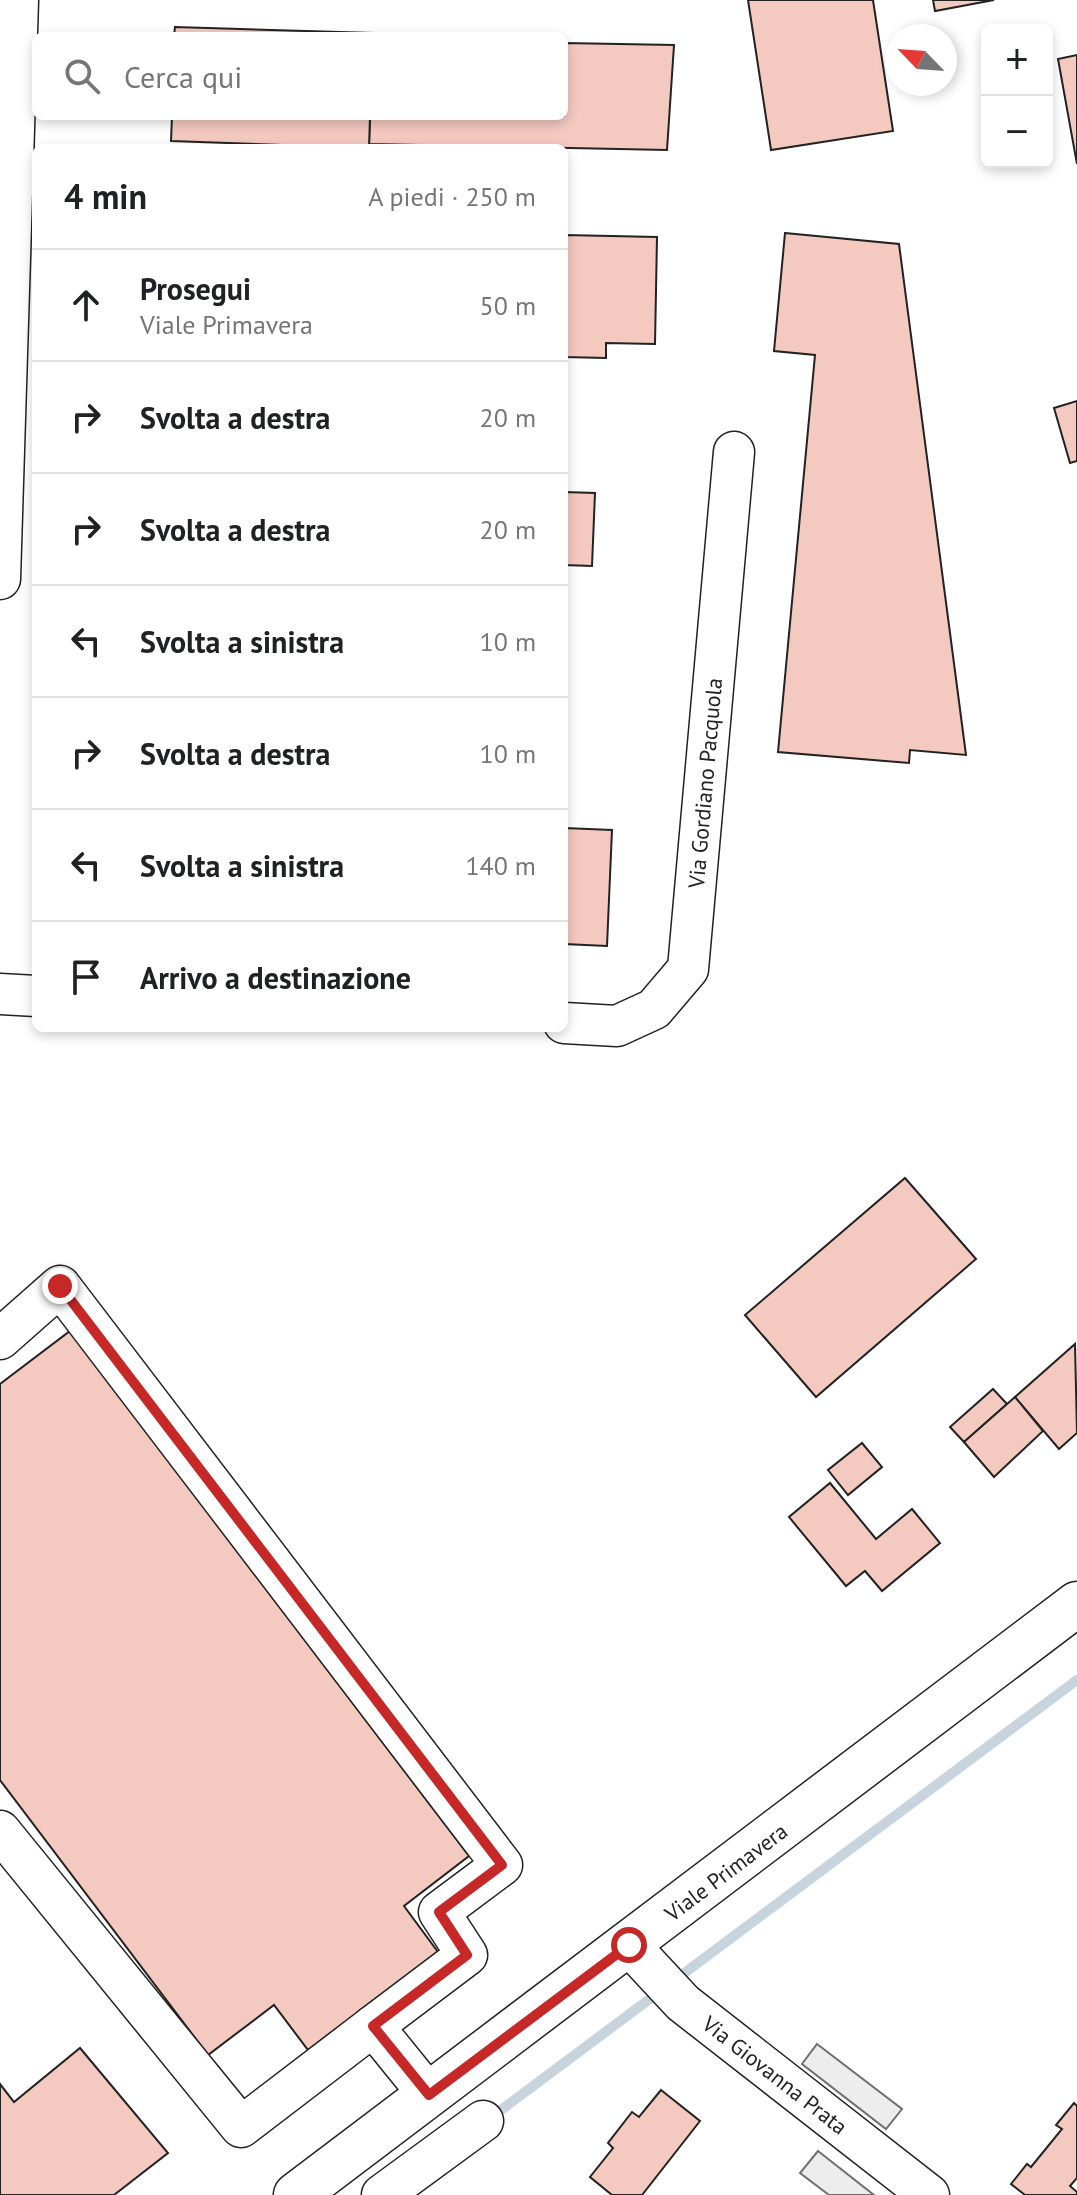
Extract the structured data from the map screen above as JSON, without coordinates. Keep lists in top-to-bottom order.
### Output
{
  "streets": {
    "main road": ["Viale Primavera"],
    "street": ["Via Gordiano Pacquola", "Via Giovanna Prata"]
  },
  "crossings": [
    ["Viale Primavera", "Via Giovanna Prata"]
  ],
  "north": "top left",
  "page": {
    "map_buttons": ["+", "−"],
    "search": "Cerca qui",
    "heading": ["4 min", "A piedi · 250 m"],
    "list": [
      ["Prosegui", "Viale Primavera", "50 m"],
      ["Svolta a destra", "20 m"],
      ["Svolta a destra", "20 m"],
      ["Svolta a sinistra", "10 m"],
      ["Svolta a destra", "10 m"],
      ["Svolta a sinistra", "140 m"],
      "Arrivo a destinazione"
    ]
  }
}
